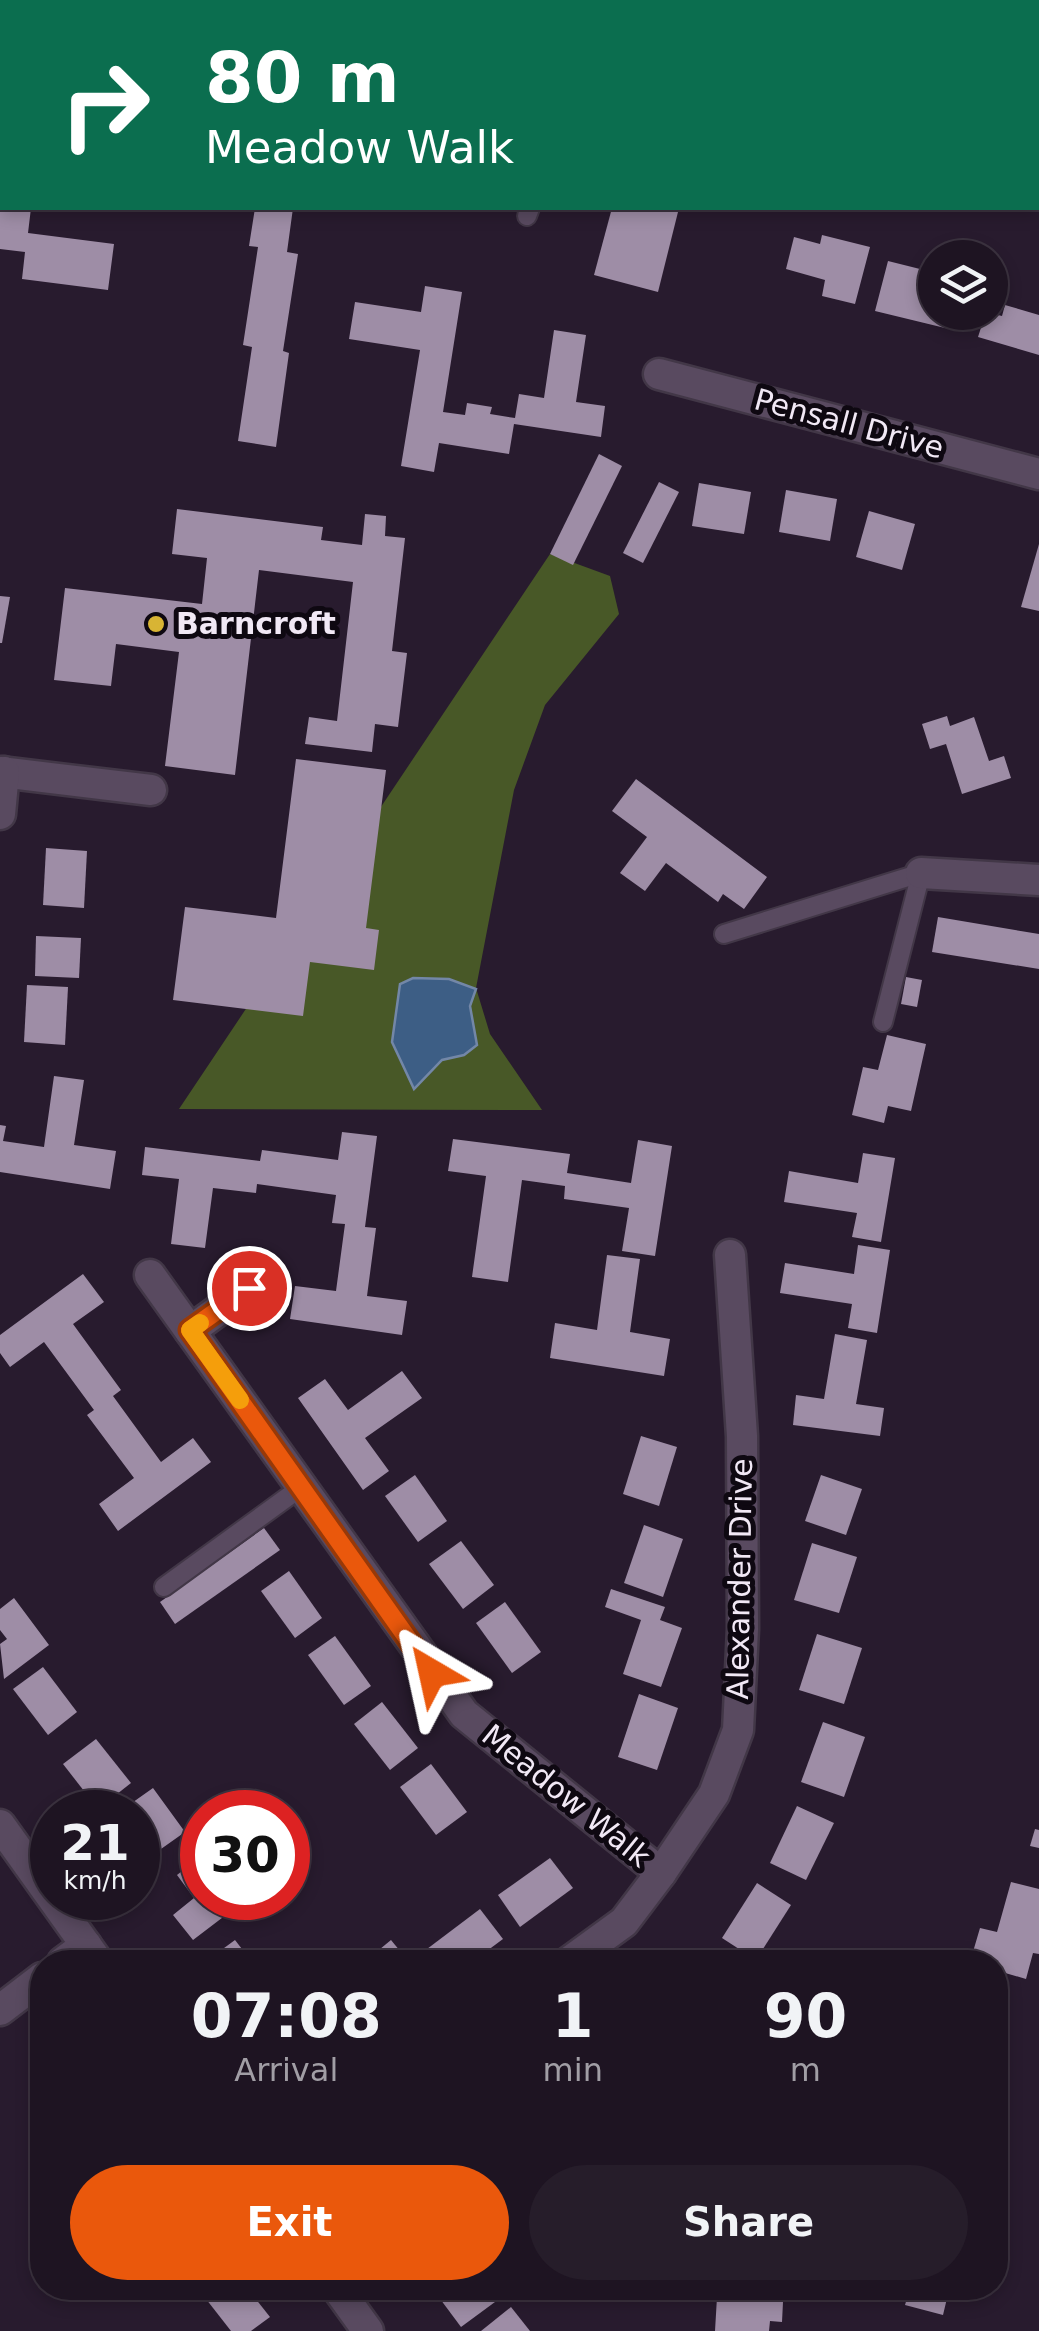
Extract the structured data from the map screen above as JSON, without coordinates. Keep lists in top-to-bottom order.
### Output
{
  "streets": {
    "street": ["Pensall Drive", "Alexander Drive", "Meadow Walk"]
  },
  "crossings": [
    ["Alexander Drive", "Meadow Walk"]
  ],
  "places": ["Barncroft"],
  "page": {
    "turn": ["80 m", "Meadow Walk"],
    "speed": "21 km/h",
    "limit": "30",
    "eta": [
      "07:08",
      "Arrival",
      "1",
      "min",
      "90",
      "m"
    ],
    "buttons": ["Exit", "Share"]
  }
}
